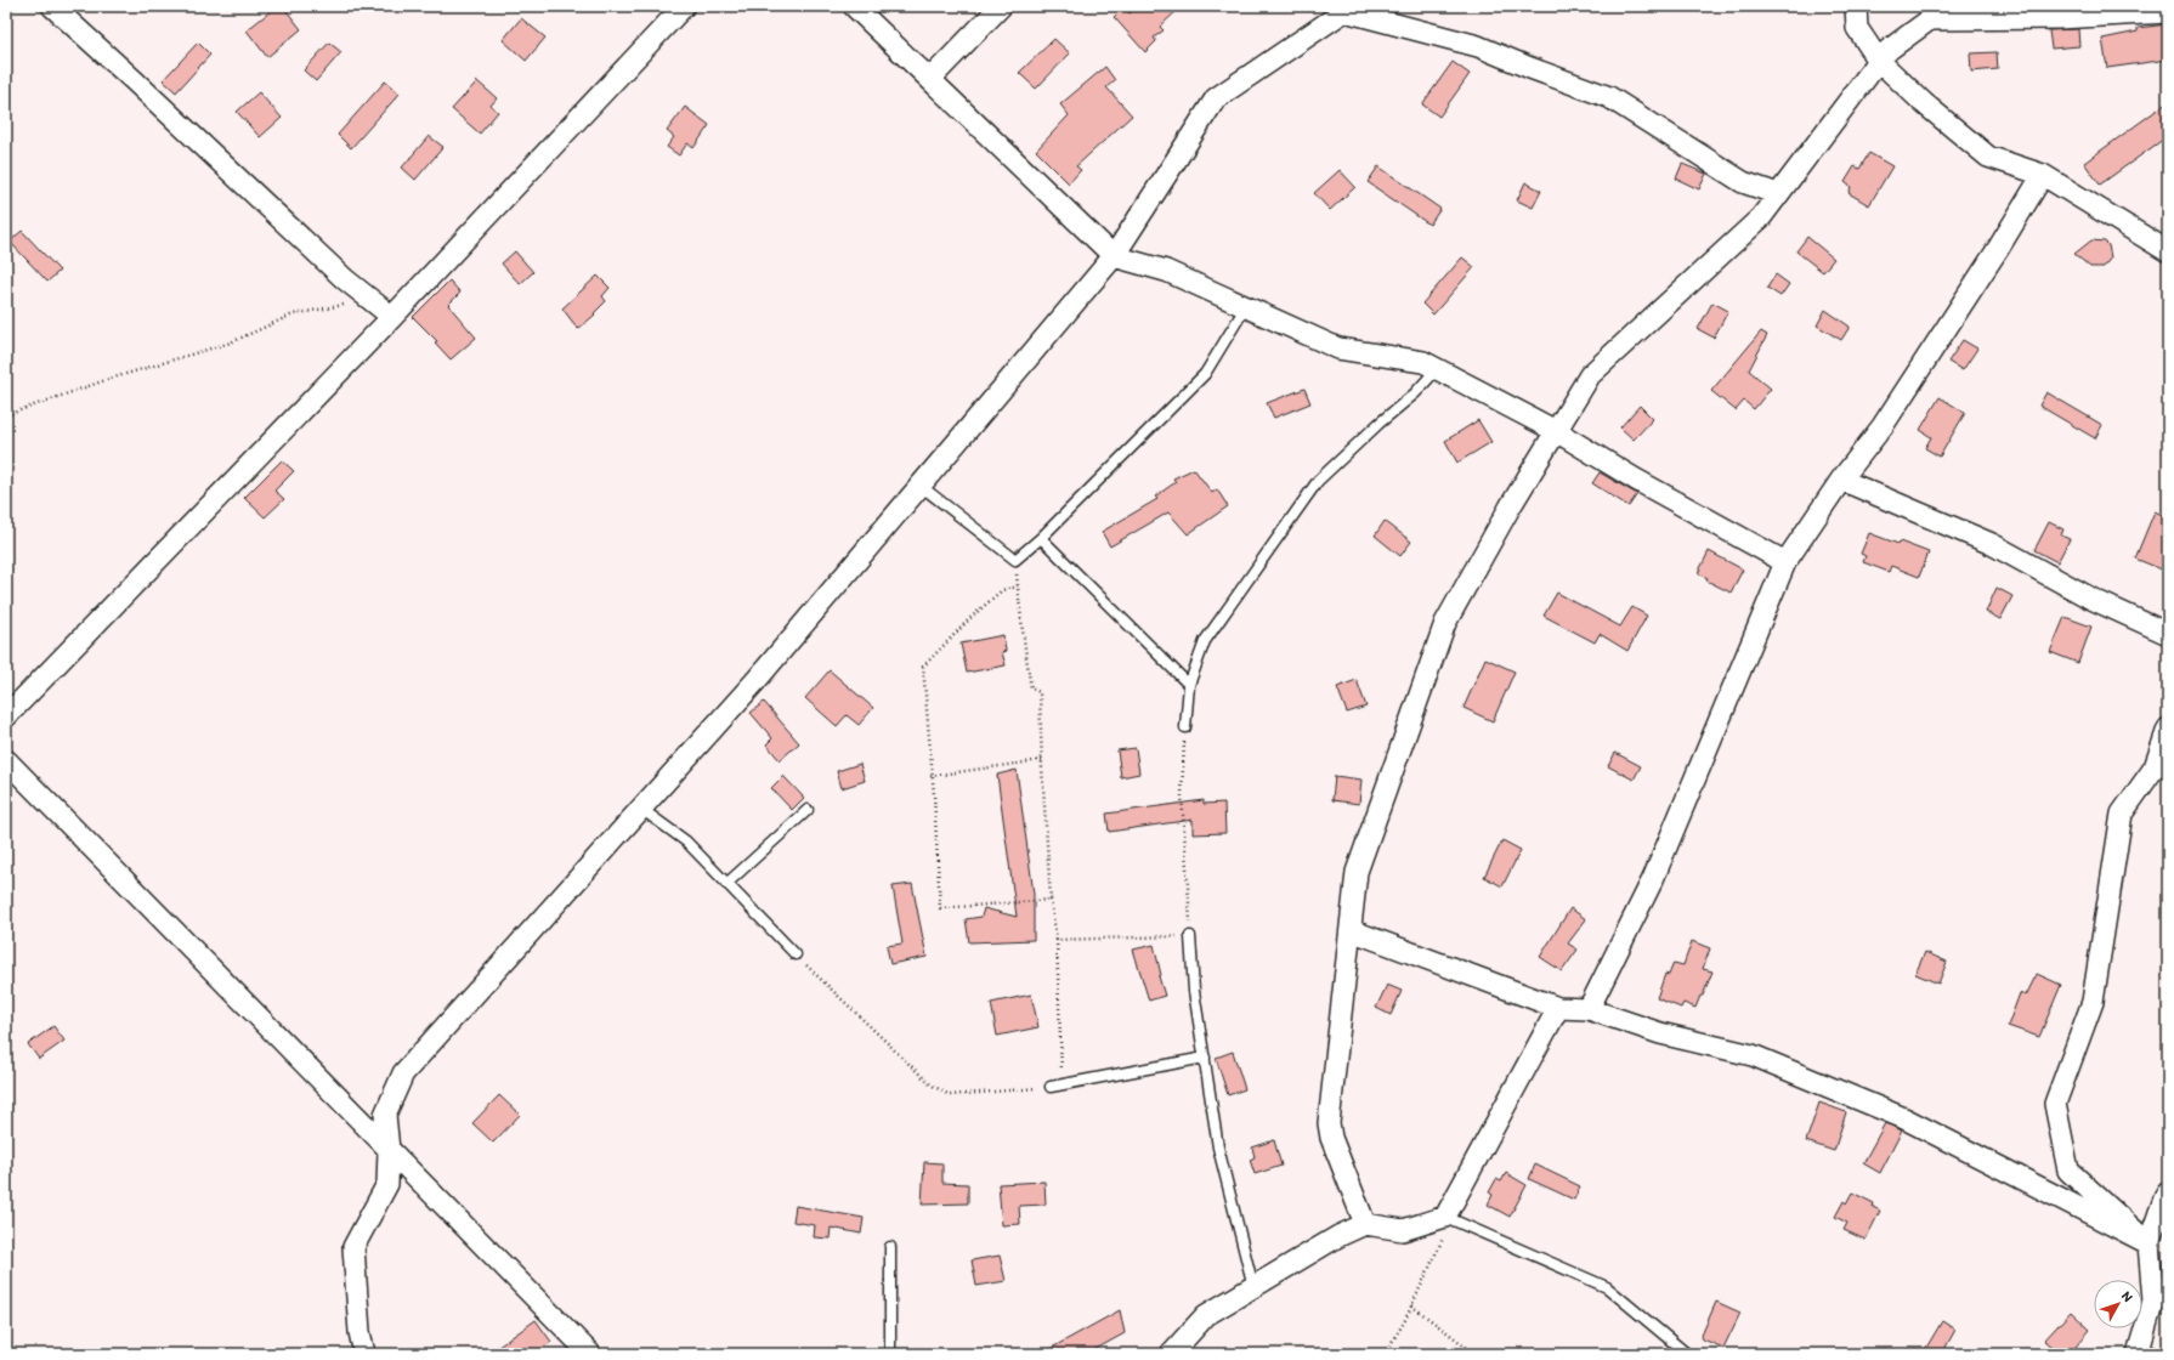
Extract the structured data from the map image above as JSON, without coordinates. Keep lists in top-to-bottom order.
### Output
{
  "north": "top right"
}
